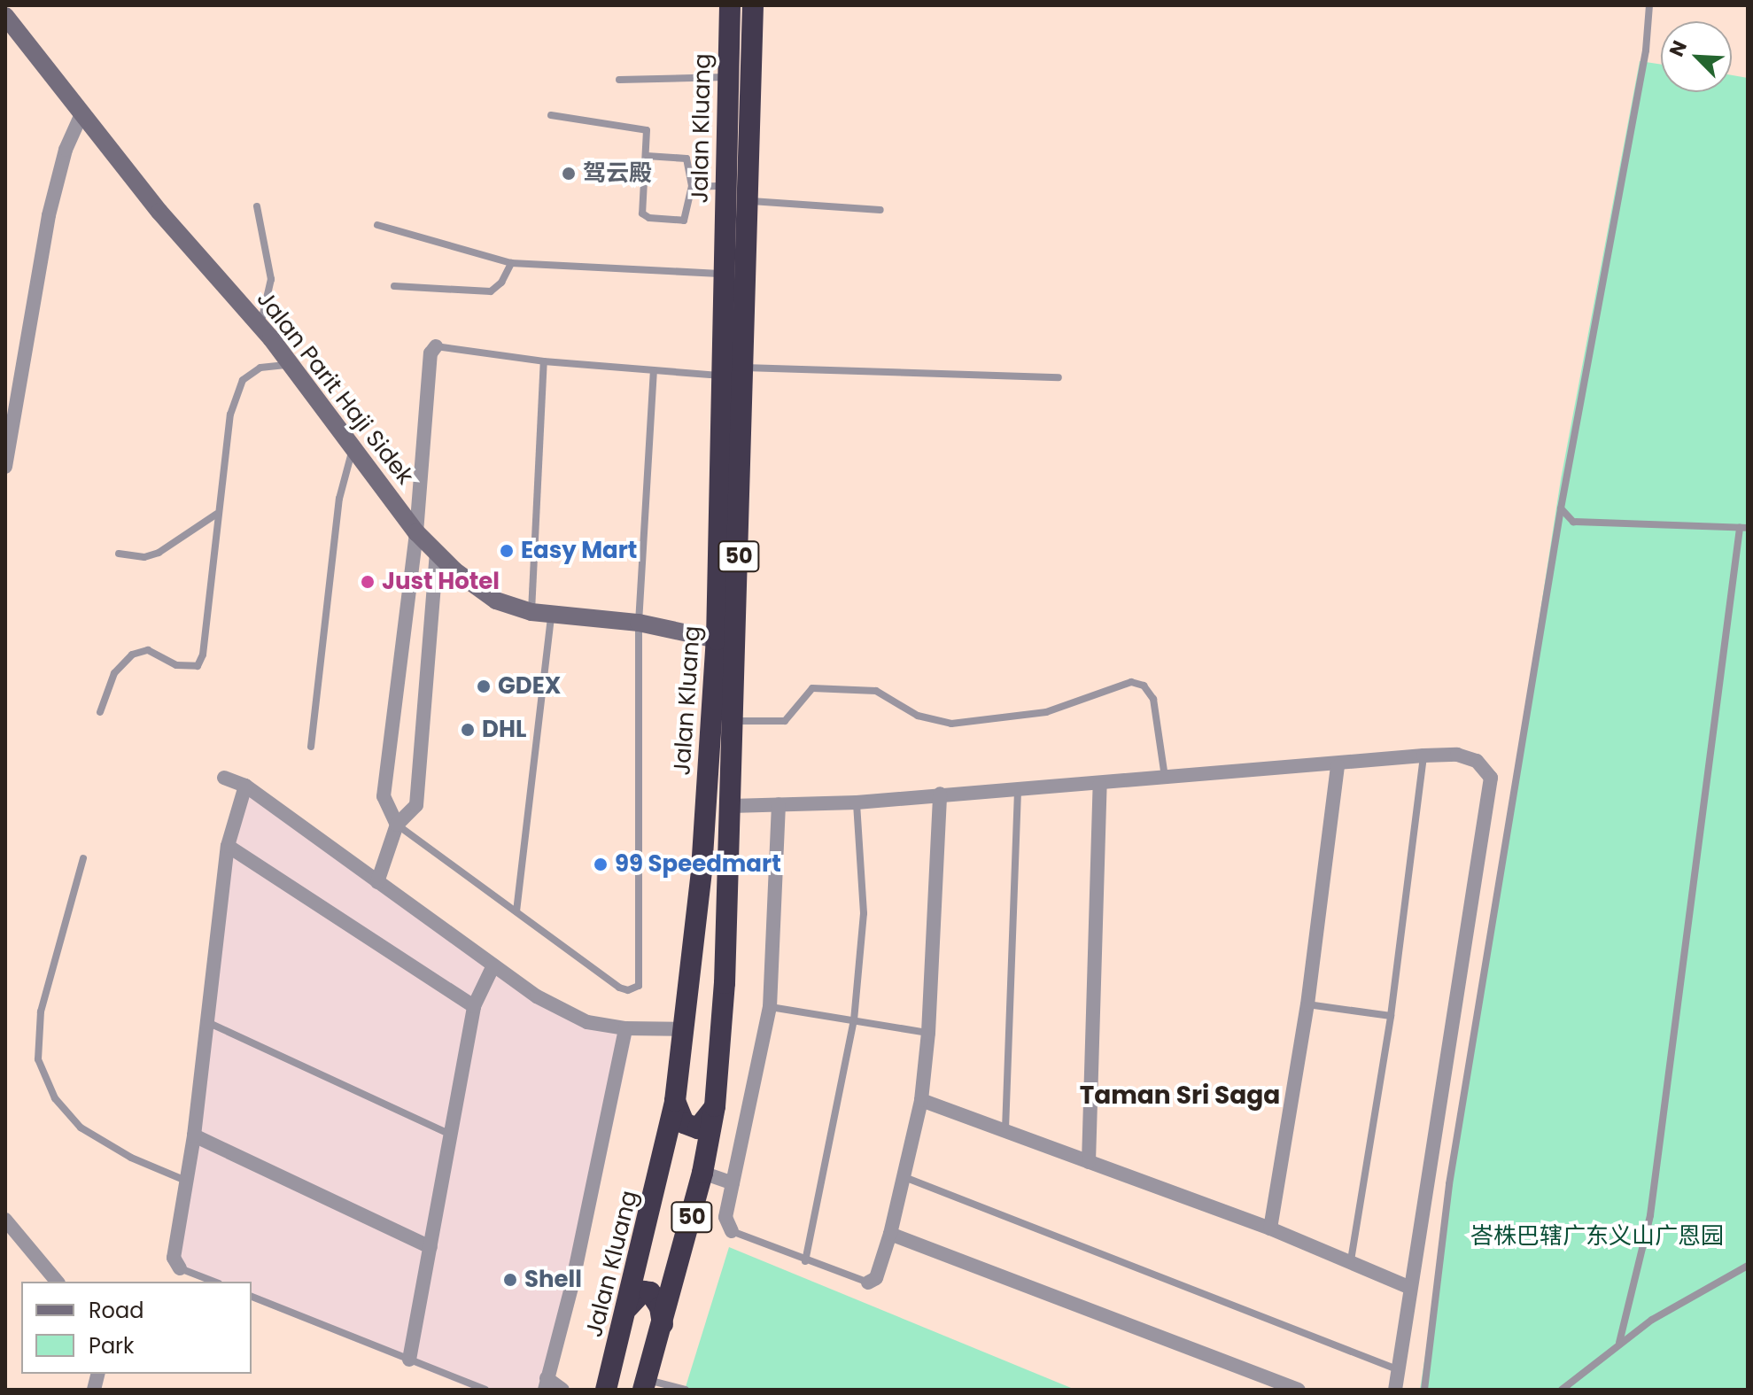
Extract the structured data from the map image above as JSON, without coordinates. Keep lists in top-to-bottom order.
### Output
{
  "streets": {
    "highway": ["Jalan Kluang", "50"],
    "street": ["Jalan Parit Haji Sidek"]
  },
  "crossings": [
    ["Jalan Kluang", "Jalan Parit Haji Sidek"]
  ],
  "districts": ["Taman Sri Saga"],
  "parks": ["峇株巴辖广东义山广恩园"],
  "places": [
    "驾云殿",
    "Easy Mart",
    "Just Hotel",
    "GDEX",
    "DHL",
    "99 Speedmart",
    "Shell"
  ],
  "legend": ["Road", "Park"],
  "north": "top left"
}
